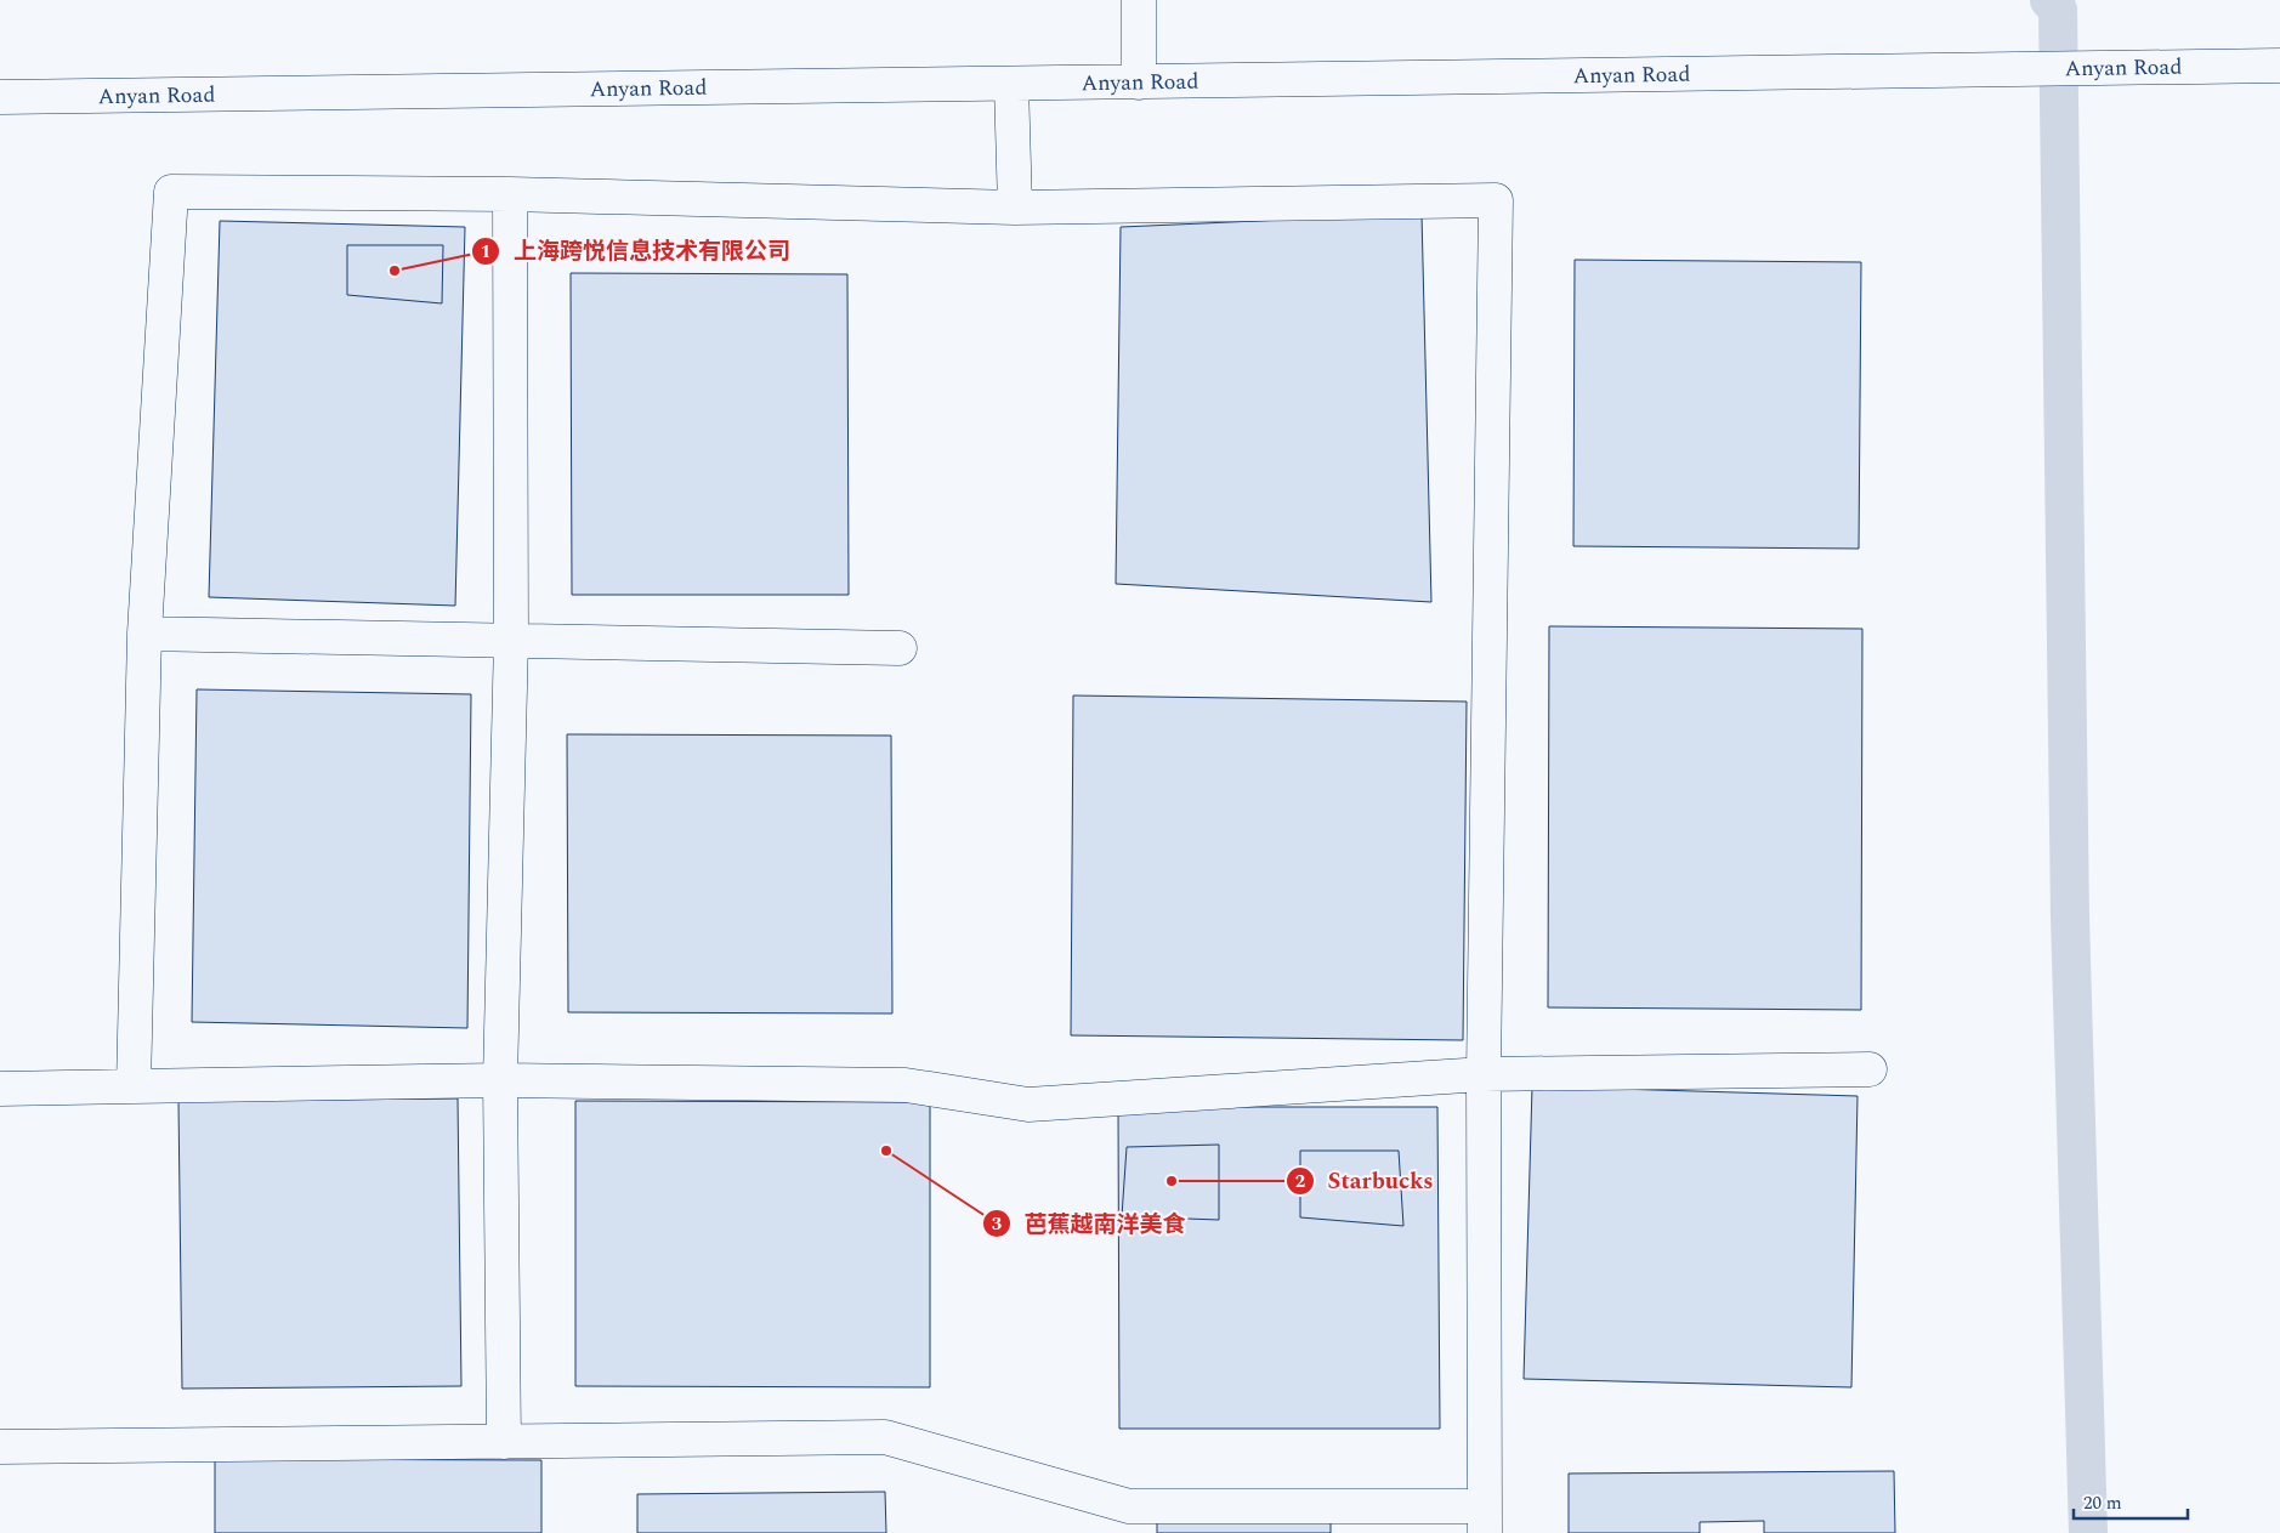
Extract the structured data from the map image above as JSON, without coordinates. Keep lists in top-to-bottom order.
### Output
{
  "streets": {
    "street": ["Anyan Road"]
  },
  "places": ["上海跨悦信息技术有限公司", "芭蕉越南洋美食", "Starbucks"],
  "scale_bar": "20 m"
}
